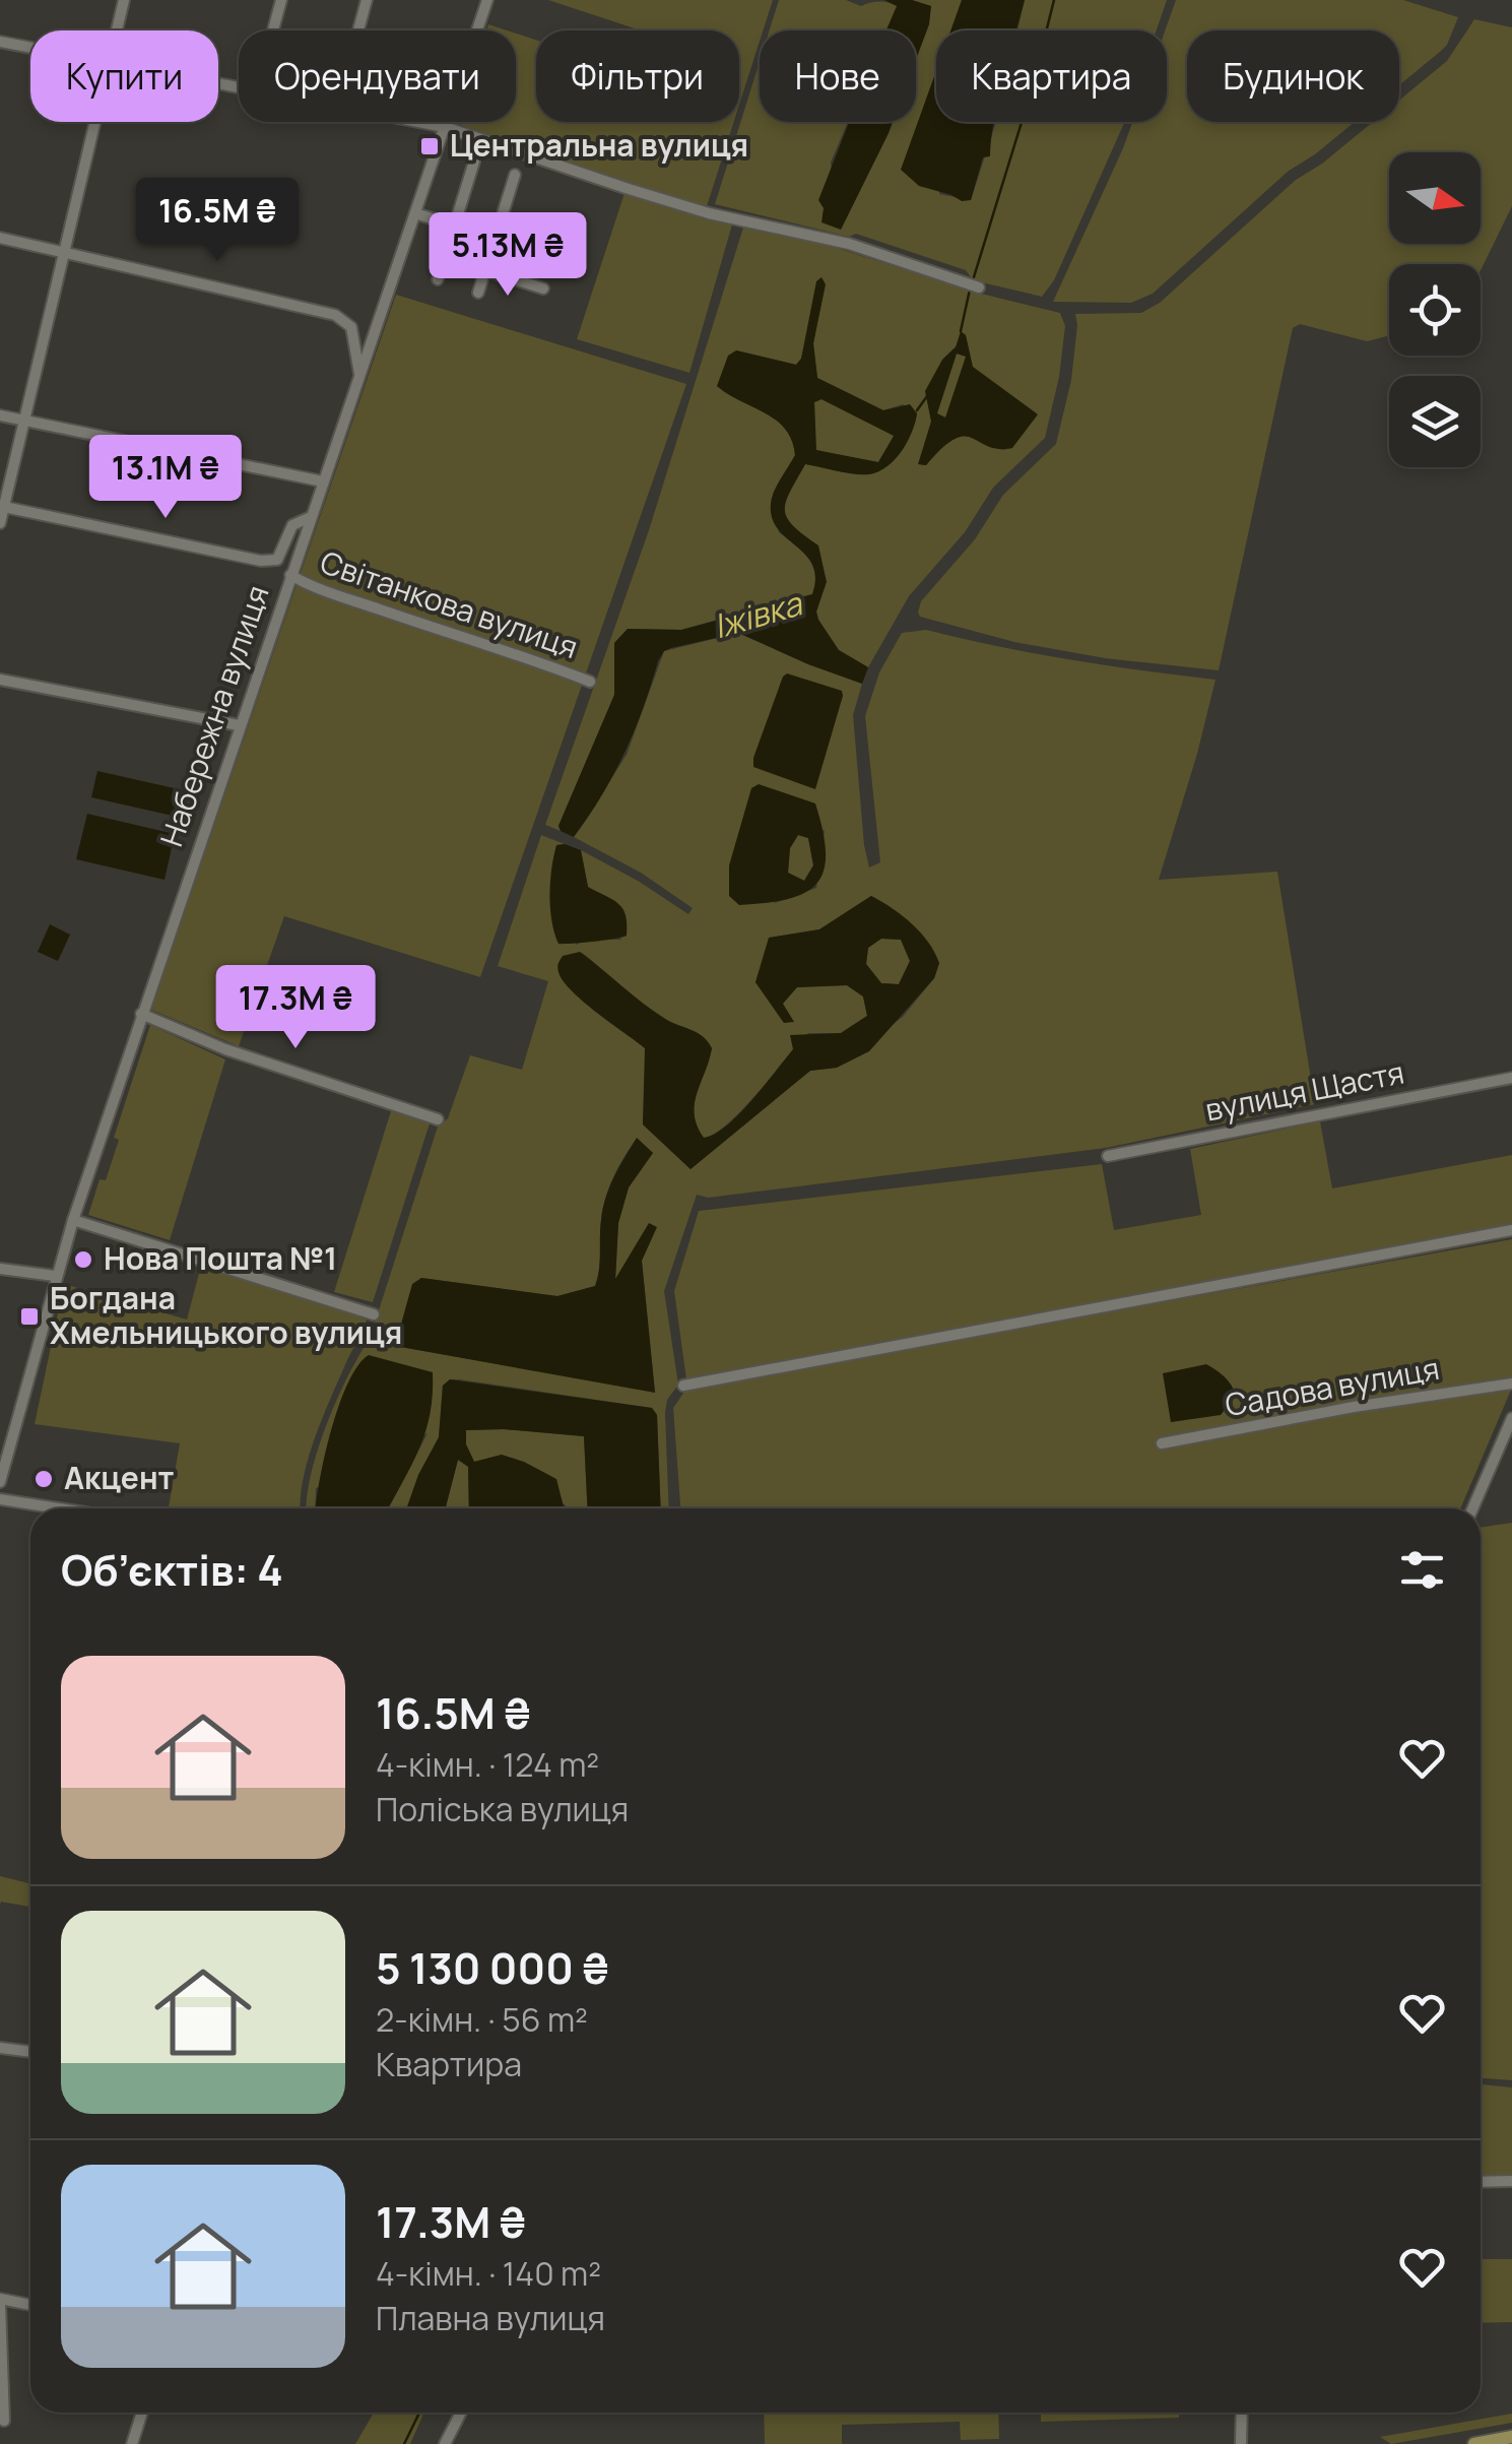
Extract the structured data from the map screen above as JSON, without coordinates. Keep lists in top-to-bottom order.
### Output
{
  "streets": {
    "street": [
      "Світанкова вулиця",
      "Набережна вулиця",
      "вулиця Щастя",
      "Садова вулиця"
    ]
  },
  "crossings": [
    ["Світанкова вулиця", "Набережна вулиця"]
  ],
  "water": ["Іжівка"],
  "places": {
    "transit": ["Центральна вулиця", "Богдана Хмельницького вулиця"],
    "other": ["Нова Пошта №1", "Акцент"]
  },
  "north": "right",
  "page": {
    "chip": [
      "Купити",
      "Орендувати",
      "Фільтри",
      "Нове",
      "Квартира",
      "Будинок"
    ],
    "price": [
      "16.5M ₴",
      "5.13M ₴",
      "13.1M ₴",
      "17.3M ₴"
    ],
    "heading": "Об’єктів: 4",
    "list": [
      {
        "name": "16.5M ₴",
        "note": "4-кімн. · 124 m² · Поліська вулиця"
      },
      {
        "name": "5 130 000 ₴",
        "note": "2-кімн. · 56 m² · Квартира"
      },
      {
        "name": "17.3M ₴",
        "note": "4-кімн. · 140 m² · Плавна вулиця"
      }
    ]
  }
}
